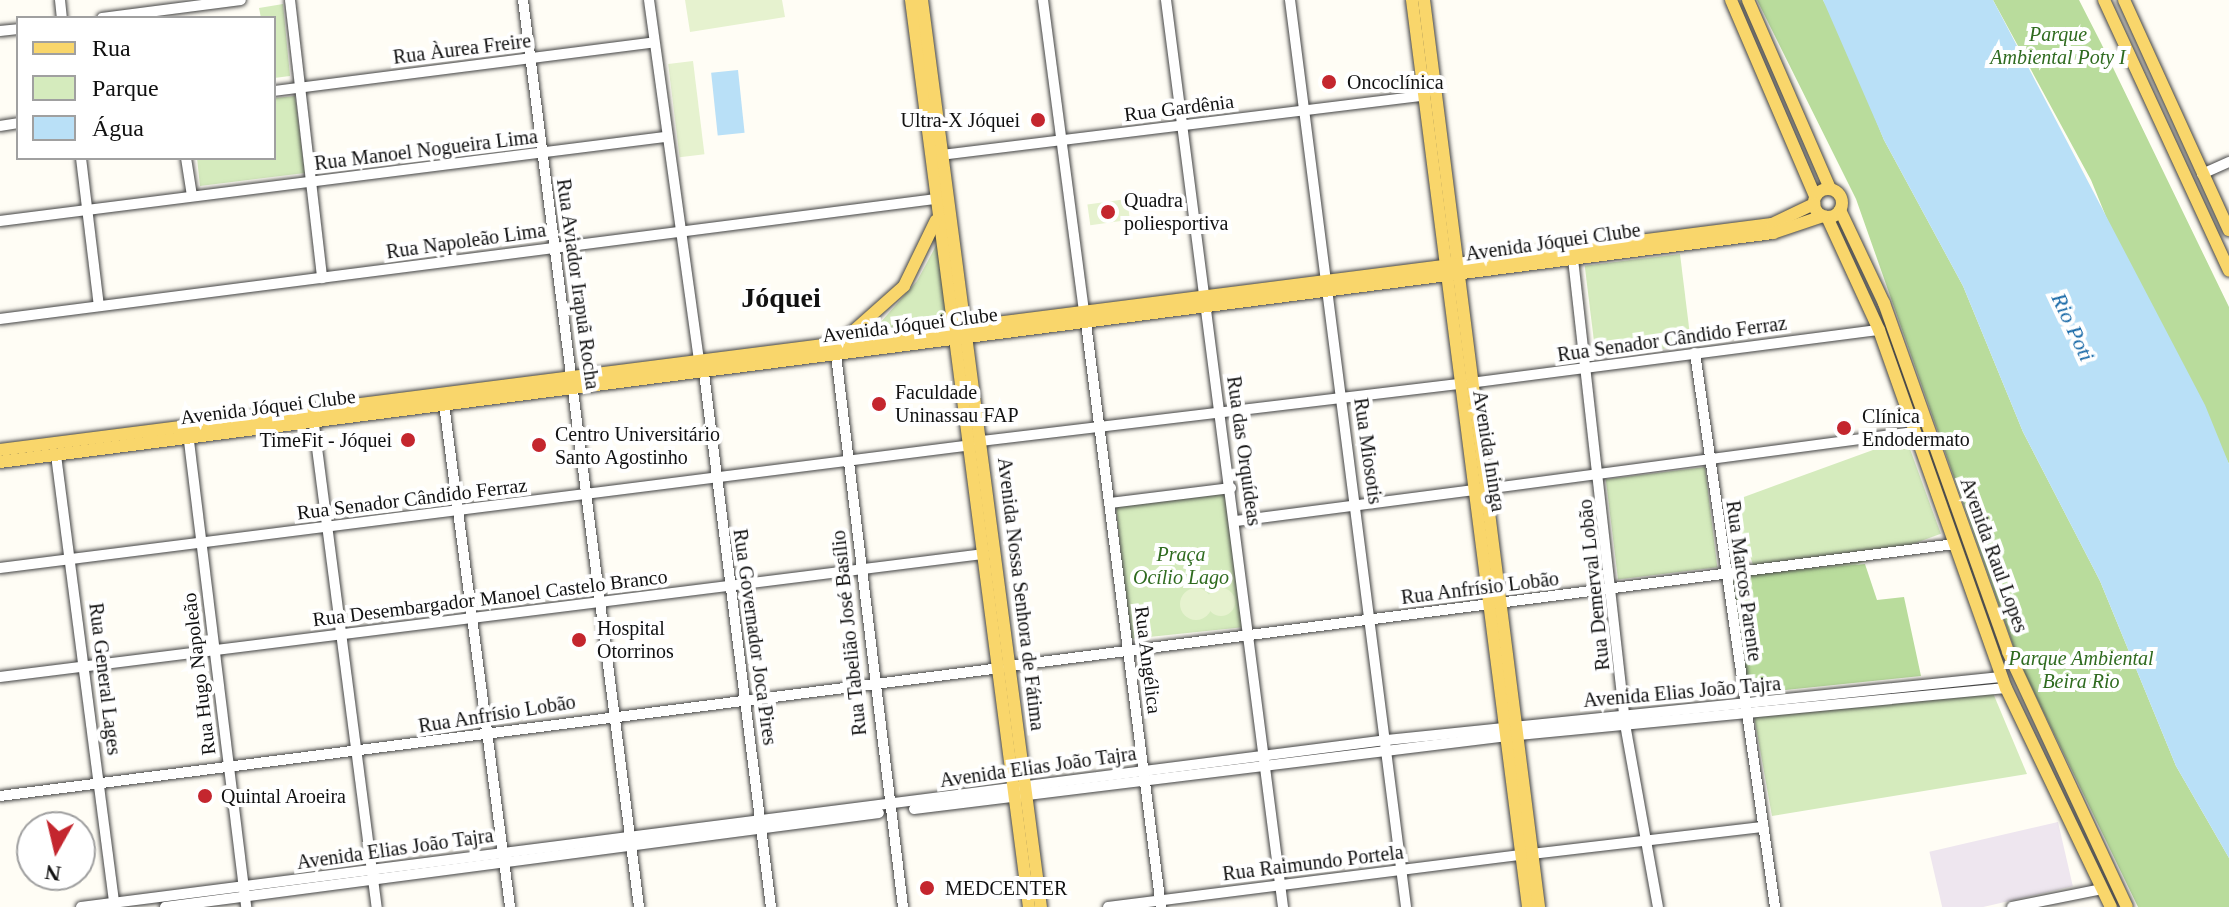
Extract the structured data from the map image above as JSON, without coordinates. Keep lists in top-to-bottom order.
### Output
{
  "streets": {
    "main road": [
      "Avenida Jóquei Clube",
      "Avenida Ininga",
      "Avenida Raul Lopes",
      "Avenida Nossa Senhora de Fátima"
    ],
    "street": [
      "Rua Àurea Freire",
      "Rua Gardênia",
      "Rua Manoel Nogueira Lima",
      "Rua Napoleão Lima",
      "Rua Aviador Irapuã Rocha",
      "Rua Senador Cândido Ferraz",
      "Rua das Orquídeas",
      "Rua Miosotis",
      "Rua Marcos Parente",
      "Rua Demerval Lobão",
      "Rua Anfrísio Lobão",
      "Rua Desembargador Manoel Castelo Branco",
      "Rua Tabelião José Basílio",
      "Rua Governador Joca Pires",
      "Rua Angélica",
      "Rua Hugo Napoleão",
      "Rua General Lages",
      "Avenida Elias João Tajra",
      "Rua Raimundo Portela"
    ]
  },
  "crossings": [
    ["Rua Àurea Freire", "Rua Aviador Irapuã Rocha"],
    ["Rua Àurea Freire", "Rua Governador Joca Pires"],
    ["Rua Gardênia", "Rua das Orquídeas"],
    ["Rua Gardênia", "Rua Miosotis"],
    ["Rua Gardênia", "Avenida Ininga"],
    ["Rua Gardênia", "Avenida Nossa Senhora de Fátima"],
    ["Rua Gardênia", "Rua Angélica"],
    ["Rua Manoel Nogueira Lima", "Rua Aviador Irapuã Rocha"],
    ["Rua Manoel Nogueira Lima", "Rua Governador Joca Pires"],
    ["Rua Napoleão Lima", "Rua Aviador Irapuã Rocha"],
    ["Rua Napoleão Lima", "Avenida Nossa Senhora de Fátima"],
    ["Rua Napoleão Lima", "Rua Governador Joca Pires"],
    ["Avenida Jóquei Clube", "Rua Aviador Irapuã Rocha"],
    ["Avenida Jóquei Clube", "Rua das Orquídeas"],
    ["Avenida Jóquei Clube", "Rua Miosotis"],
    ["Avenida Jóquei Clube", "Avenida Ininga"],
    ["Avenida Jóquei Clube", "Avenida Raul Lopes"],
    ["Avenida Jóquei Clube", "Rua Demerval Lobão"],
    ["Avenida Jóquei Clube", "Avenida Nossa Senhora de Fátima"],
    ["Avenida Jóquei Clube", "Rua Tabelião José Basílio"],
    ["Avenida Jóquei Clube", "Rua Governador Joca Pires"],
    ["Avenida Jóquei Clube", "Rua Angélica"],
    ["Avenida Jóquei Clube", "Rua Hugo Napoleão"],
    ["Avenida Jóquei Clube", "Rua General Lages"],
    ["Rua Aviador Irapuã Rocha", "Rua Senador Cândido Ferraz"],
    ["Rua Aviador Irapuã Rocha", "Rua Anfrísio Lobão"],
    ["Rua Aviador Irapuã Rocha", "Rua Desembargador Manoel Castelo Branco"],
    ["Rua Aviador Irapuã Rocha", "Avenida Elias João Tajra"],
    ["Rua Senador Cândido Ferraz", "Rua das Orquídeas"],
    ["Rua Senador Cândido Ferraz", "Rua Miosotis"],
    ["Rua Senador Cândido Ferraz", "Avenida Ininga"],
    ["Rua Senador Cândido Ferraz", "Avenida Raul Lopes"],
    ["Rua Senador Cândido Ferraz", "Rua Marcos Parente"],
    ["Rua Senador Cândido Ferraz", "Rua Demerval Lobão"],
    ["Rua Senador Cândido Ferraz", "Avenida Nossa Senhora de Fátima"],
    ["Rua Senador Cândido Ferraz", "Rua Tabelião José Basílio"],
    ["Rua Senador Cândido Ferraz", "Rua Governador Joca Pires"],
    ["Rua Senador Cândido Ferraz", "Rua Angélica"],
    ["Rua Senador Cândido Ferraz", "Rua Hugo Napoleão"],
    ["Rua Senador Cândido Ferraz", "Rua General Lages"],
    ["Rua das Orquídeas", "Rua Anfrísio Lobão"],
    ["Rua das Orquídeas", "Avenida Elias João Tajra"],
    ["Rua das Orquídeas", "Rua Raimundo Portela"],
    ["Rua Miosotis", "Rua Anfrísio Lobão"],
    ["Rua Miosotis", "Avenida Elias João Tajra"],
    ["Rua Miosotis", "Rua Raimundo Portela"],
    ["Avenida Ininga", "Rua Anfrísio Lobão"],
    ["Avenida Ininga", "Avenida Elias João Tajra"],
    ["Avenida Ininga", "Rua Raimundo Portela"],
    ["Avenida Raul Lopes", "Rua Anfrísio Lobão"],
    ["Avenida Raul Lopes", "Avenida Elias João Tajra"],
    ["Rua Marcos Parente", "Rua Anfrísio Lobão"],
    ["Rua Marcos Parente", "Avenida Elias João Tajra"],
    ["Rua Marcos Parente", "Rua Raimundo Portela"],
    ["Rua Demerval Lobão", "Rua Anfrísio Lobão"],
    ["Rua Demerval Lobão", "Avenida Elias João Tajra"],
    ["Rua Demerval Lobão", "Rua Raimundo Portela"],
    ["Rua Anfrísio Lobão", "Avenida Nossa Senhora de Fátima"],
    ["Rua Anfrísio Lobão", "Rua Tabelião José Basílio"],
    ["Rua Anfrísio Lobão", "Rua Governador Joca Pires"],
    ["Rua Anfrísio Lobão", "Rua Angélica"],
    ["Rua Anfrísio Lobão", "Rua Hugo Napoleão"],
    ["Rua Anfrísio Lobão", "Rua General Lages"],
    ["Avenida Nossa Senhora de Fátima", "Rua Desembargador Manoel Castelo Branco"],
    ["Avenida Nossa Senhora de Fátima", "Avenida Elias João Tajra"],
    ["Rua Desembargador Manoel Castelo Branco", "Rua Tabelião José Basílio"],
    ["Rua Desembargador Manoel Castelo Branco", "Rua Governador Joca Pires"],
    ["Rua Desembargador Manoel Castelo Branco", "Rua Hugo Napoleão"],
    ["Rua Desembargador Manoel Castelo Branco", "Rua General Lages"],
    ["Rua Tabelião José Basílio", "Avenida Elias João Tajra"],
    ["Rua Governador Joca Pires", "Avenida Elias João Tajra"],
    ["Rua Angélica", "Avenida Elias João Tajra"],
    ["Rua Angélica", "Rua Raimundo Portela"],
    ["Rua Hugo Napoleão", "Avenida Elias João Tajra"],
    ["Rua General Lages", "Avenida Elias João Tajra"]
  ],
  "districts": ["Jóquei"],
  "water": ["Rio Poti"],
  "parks": ["Parque Ambiental Poty I", "Praça Ocílio Lago", "Parque Ambiental Beira Rio"],
  "places": [
    "Oncoclínica",
    "Ultra-X Jóquei",
    "Quadra poliesportiva",
    "Faculdade Uninassau FAP",
    "Clínica Endodermato",
    "TimeFit - Jóquei",
    "Centro Universitário Santo Agostinho",
    "Hospital Otorrinos",
    "Quintal Aroeira",
    "MEDCENTER"
  ],
  "legend": ["Rua", "Parque", "Água"],
  "north": "bottom"
}
